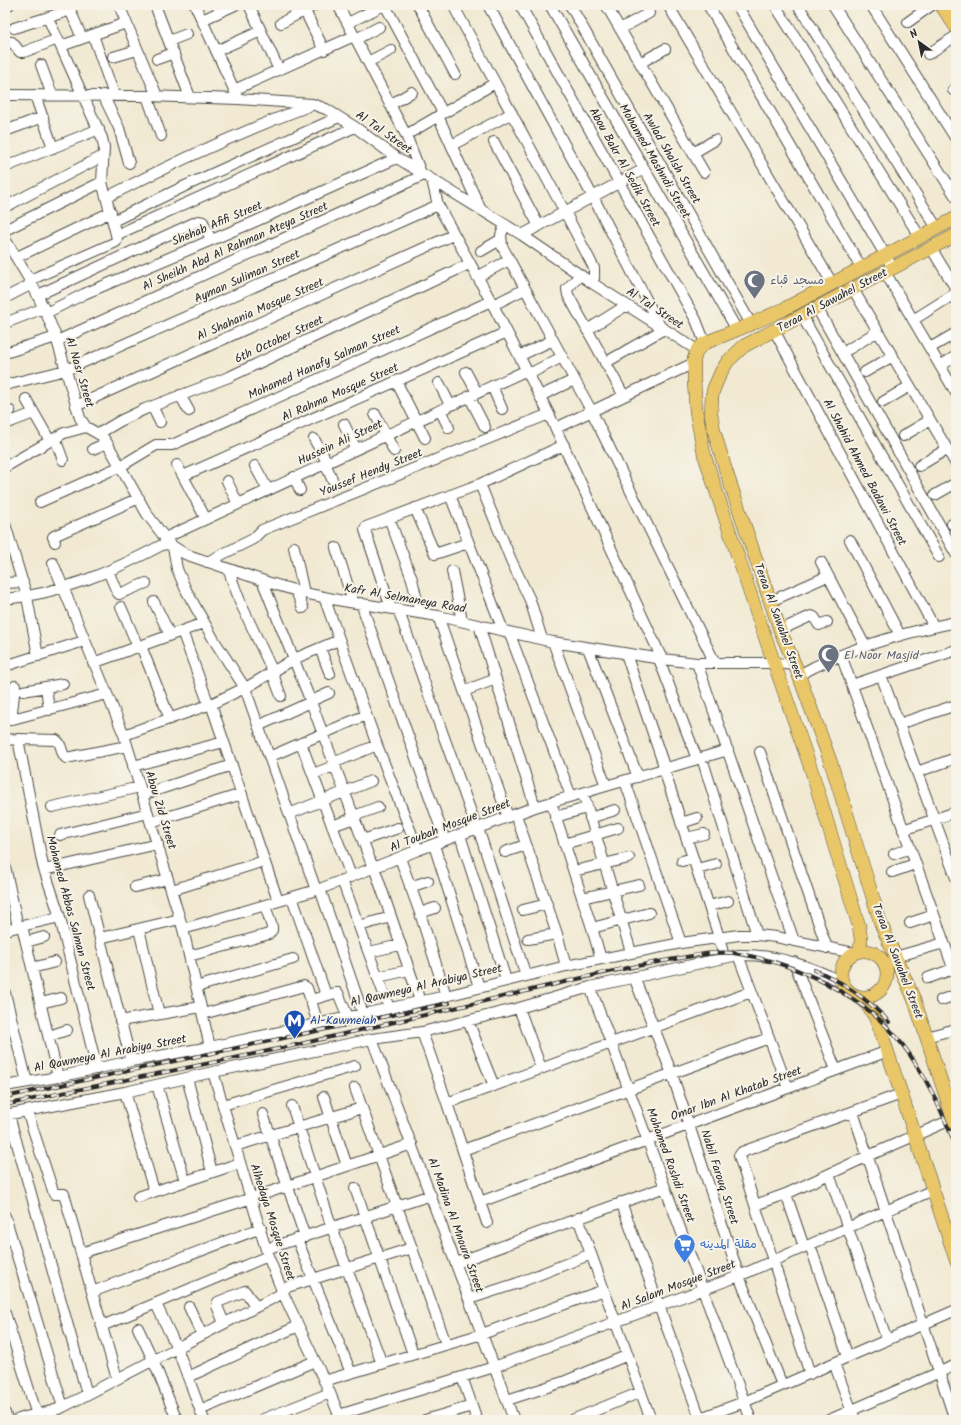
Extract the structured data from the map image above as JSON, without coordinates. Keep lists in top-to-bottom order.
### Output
{
  "streets": {
    "main road": ["Teraa Al Sawahel Street"],
    "street": [
      "Al Tal Street",
      "Awlad Shalsh Street",
      "Mohamed Mashndi Street",
      "Abou Bakr Al Sedik Street",
      "Shehab Afifi Street",
      "Al Sheikh Abd Al Rahman Ateya Street",
      "Ayman Suliman Street",
      "Al Shahania Mosque Street",
      "6th October Street",
      "Mohamed Hanafy Salman Street",
      "Al Nasr Street",
      "Al Rahma Mosque Street",
      "Hussein Ali Street",
      "Youssef Hendy Street",
      "Al Shahid Ahmed Badawi Street",
      "Kafr Al Selmaneya Road",
      "Abou Zid Street",
      "Al Toubah Mosque Street",
      "Mohamed Abbas Salman Street",
      "Al Qawmeya Al Arabiya Street",
      "Omar Ibn Al Khatab Street",
      "Mohamed Roshdi Street",
      "Nabil Farouq Street",
      "Alhedaya Mosque Street",
      "Al Madina Al Mnoura Street",
      "Al Salam Mosque Street"
    ]
  },
  "crossings": [
    ["Al Tal Street", "Abou Bakr Al Sedik Street"],
    ["Al Tal Street", "Shehab Afifi Street"],
    ["Al Tal Street", "Al Sheikh Abd Al Rahman Ateya Street"],
    ["Al Tal Street", "Teraa Al Sawahel Street"],
    ["Awlad Shalsh Street", "Teraa Al Sawahel Street"],
    ["Mohamed Mashndi Street", "Teraa Al Sawahel Street"],
    ["Abou Bakr Al Sedik Street", "Teraa Al Sawahel Street"],
    ["Shehab Afifi Street", "Al Nasr Street"],
    ["Al Sheikh Abd Al Rahman Ateya Street", "Al Nasr Street"],
    ["Ayman Suliman Street", "Al Nasr Street"],
    ["Teraa Al Sawahel Street", "Al Shahid Ahmed Badawi Street"],
    ["Teraa Al Sawahel Street", "Kafr Al Selmaneya Road"],
    ["Teraa Al Sawahel Street", "Al Qawmeya Al Arabiya Street"],
    ["Al Shahania Mosque Street", "Al Nasr Street"],
    ["6th October Street", "Al Nasr Street"],
    ["Mohamed Hanafy Salman Street", "Al Nasr Street"],
    ["Al Nasr Street", "Hussein Ali Street"],
    ["Al Nasr Street", "Kafr Al Selmaneya Road"],
    ["Hussein Ali Street", "Kafr Al Selmaneya Road"],
    ["Youssef Hendy Street", "Kafr Al Selmaneya Road"],
    ["Abou Zid Street", "Al Toubah Mosque Street"],
    ["Abou Zid Street", "Al Qawmeya Al Arabiya Street"],
    ["Mohamed Abbas Salman Street", "Al Qawmeya Al Arabiya Street"],
    ["Omar Ibn Al Khatab Street", "Mohamed Roshdi Street"],
    ["Omar Ibn Al Khatab Street", "Nabil Farouq Street"],
    ["Mohamed Roshdi Street", "Al Salam Mosque Street"],
    ["Nabil Farouq Street", "Al Salam Mosque Street"],
    ["Alhedaya Mosque Street", "Al Salam Mosque Street"],
    ["Al Madina Al Mnoura Street", "Al Salam Mosque Street"]
  ],
  "places": {
    "mosque": ["مسجد قباء", "El Noor Masjid"],
    "metro station": ["Al-Kawmeiah"],
    "supermarket": ["مقلة المدينه"]
  },
  "north": "top left"
}
